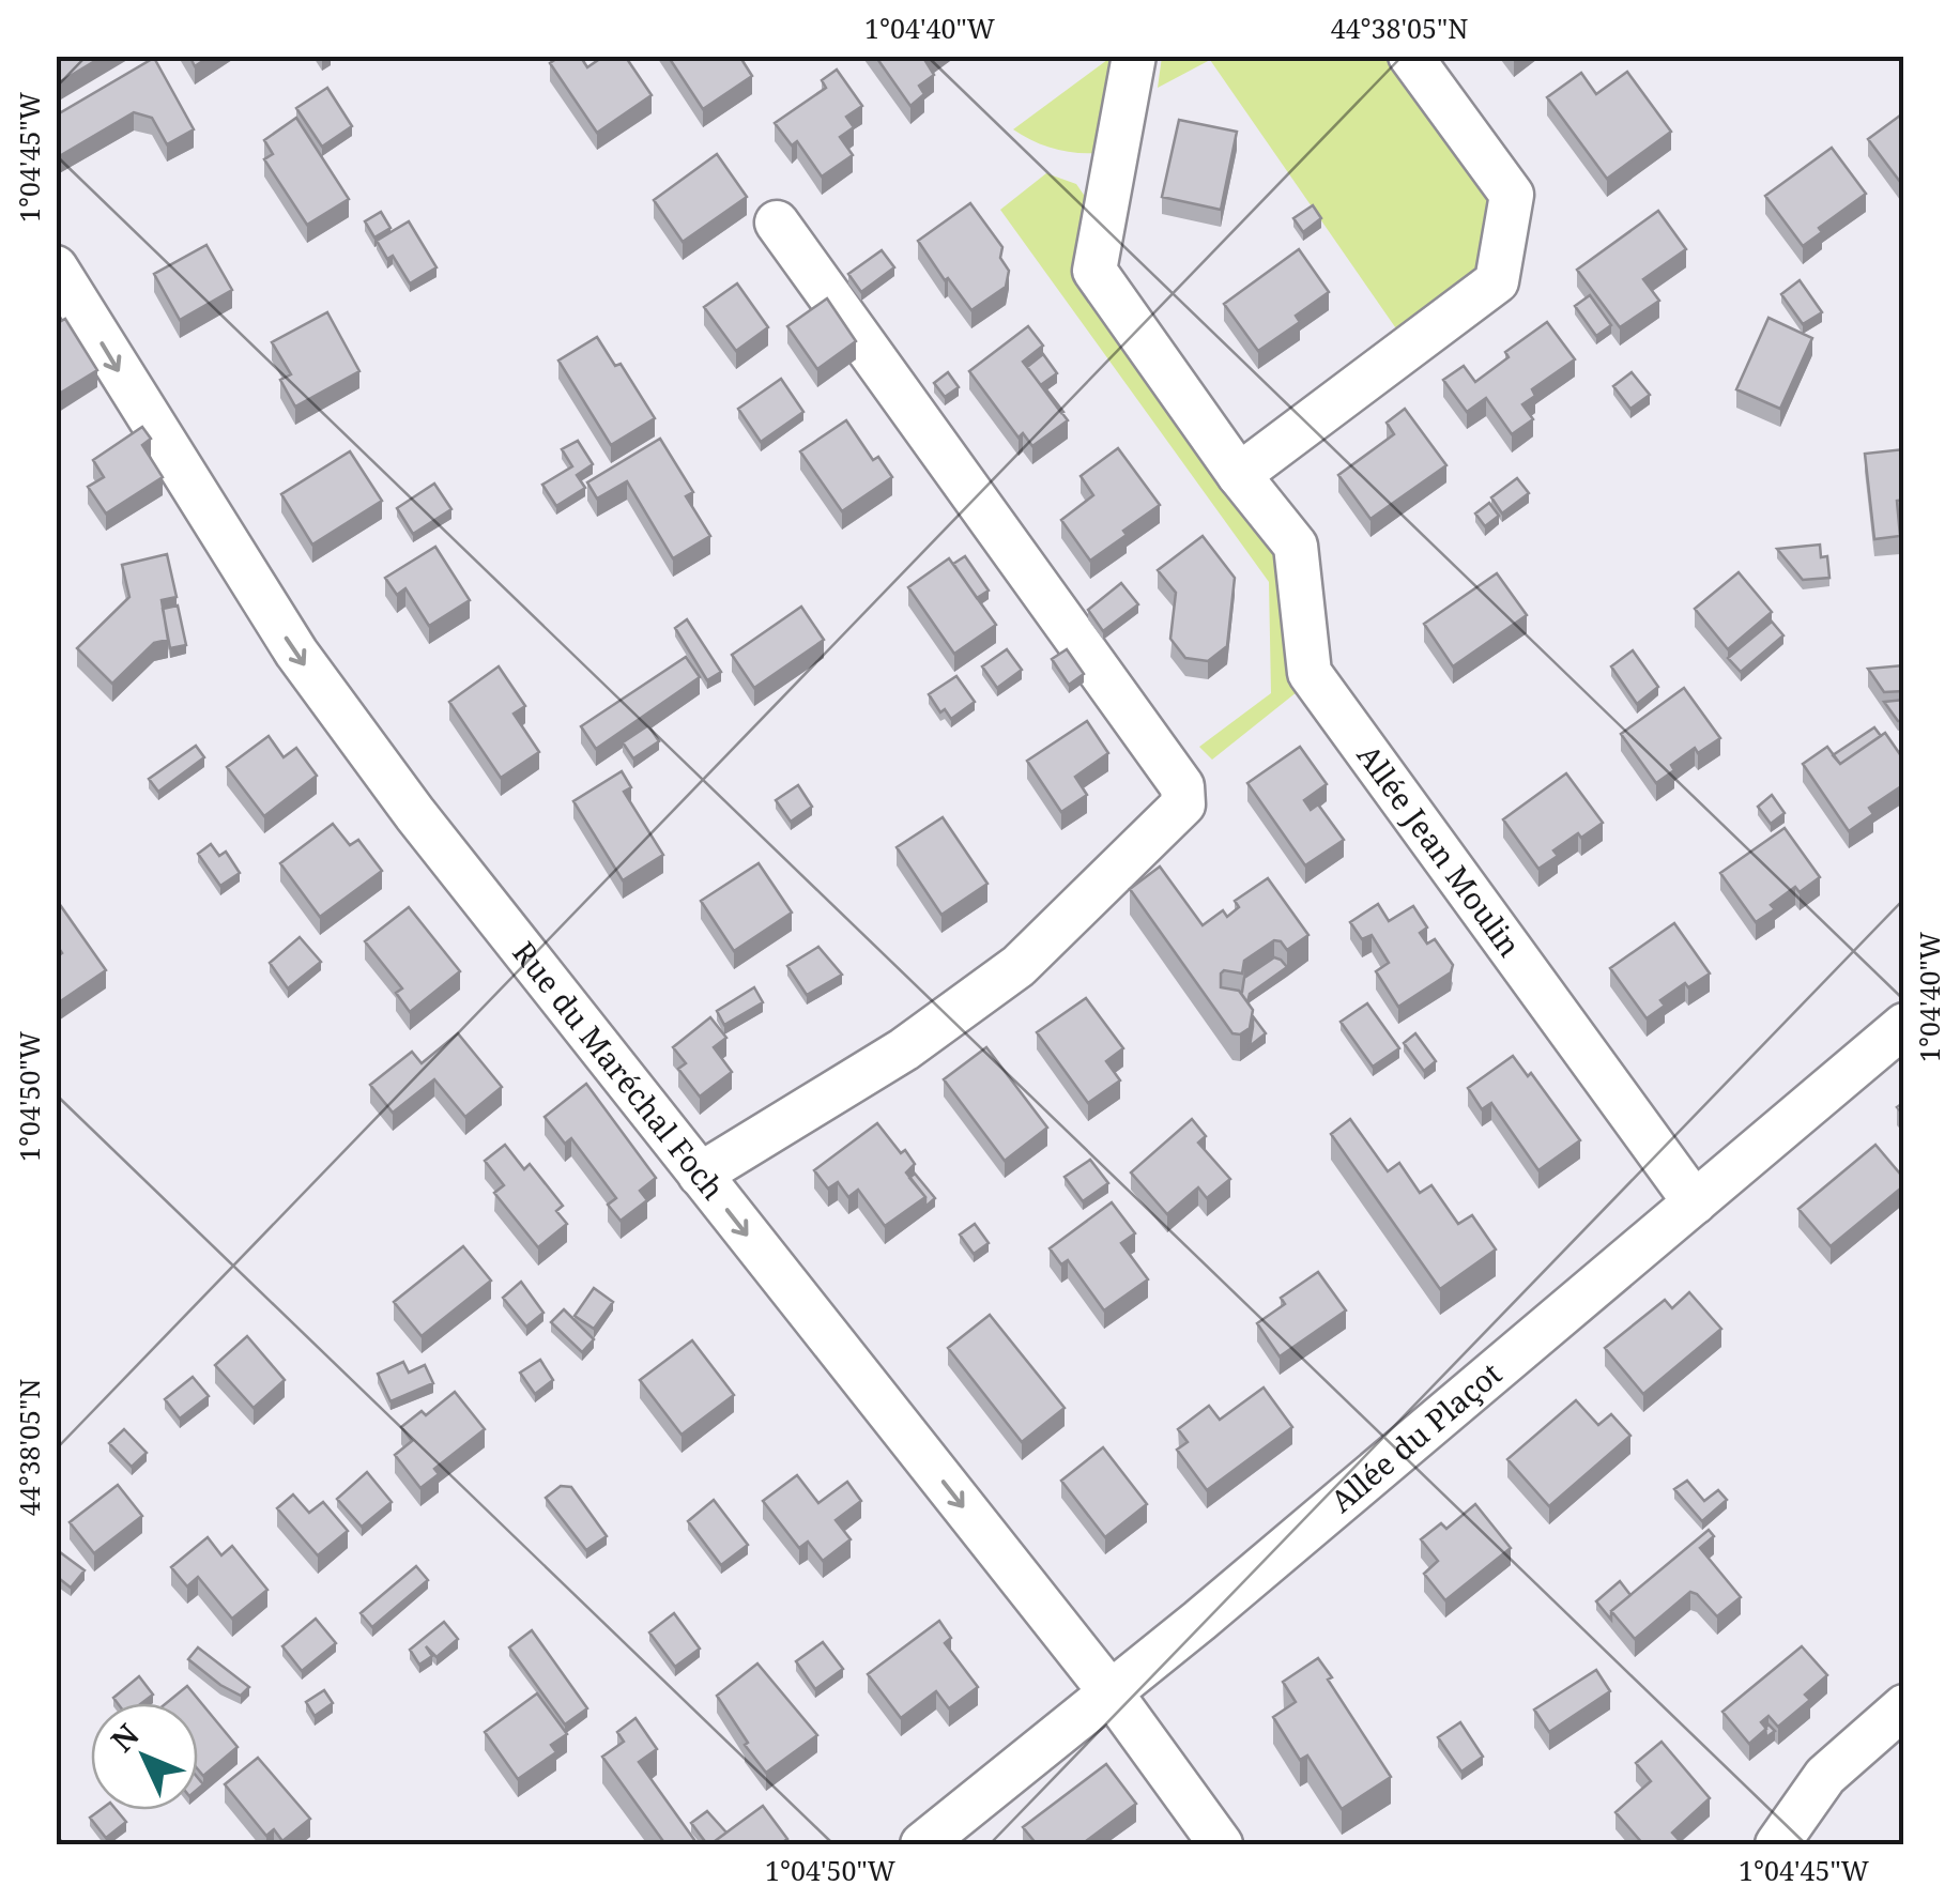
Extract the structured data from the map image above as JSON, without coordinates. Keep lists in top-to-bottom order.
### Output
{
  "streets": {
    "street": ["Allée Jean Moulin", "Rue du Maréchal Foch", "Allée du Plaçot"]
  },
  "crossings": [
    ["Allée Jean Moulin", "Allée du Plaçot"],
    ["Rue du Maréchal Foch", "Allée du Plaçot"]
  ],
  "one_way": ["Rue du Maréchal Foch"],
  "north": "top left",
  "coordinates": [
    "1°04'40\"W",
    "44°38'05\"N",
    "1°04'45\"W",
    "1°04'50\"W"
  ]
}
